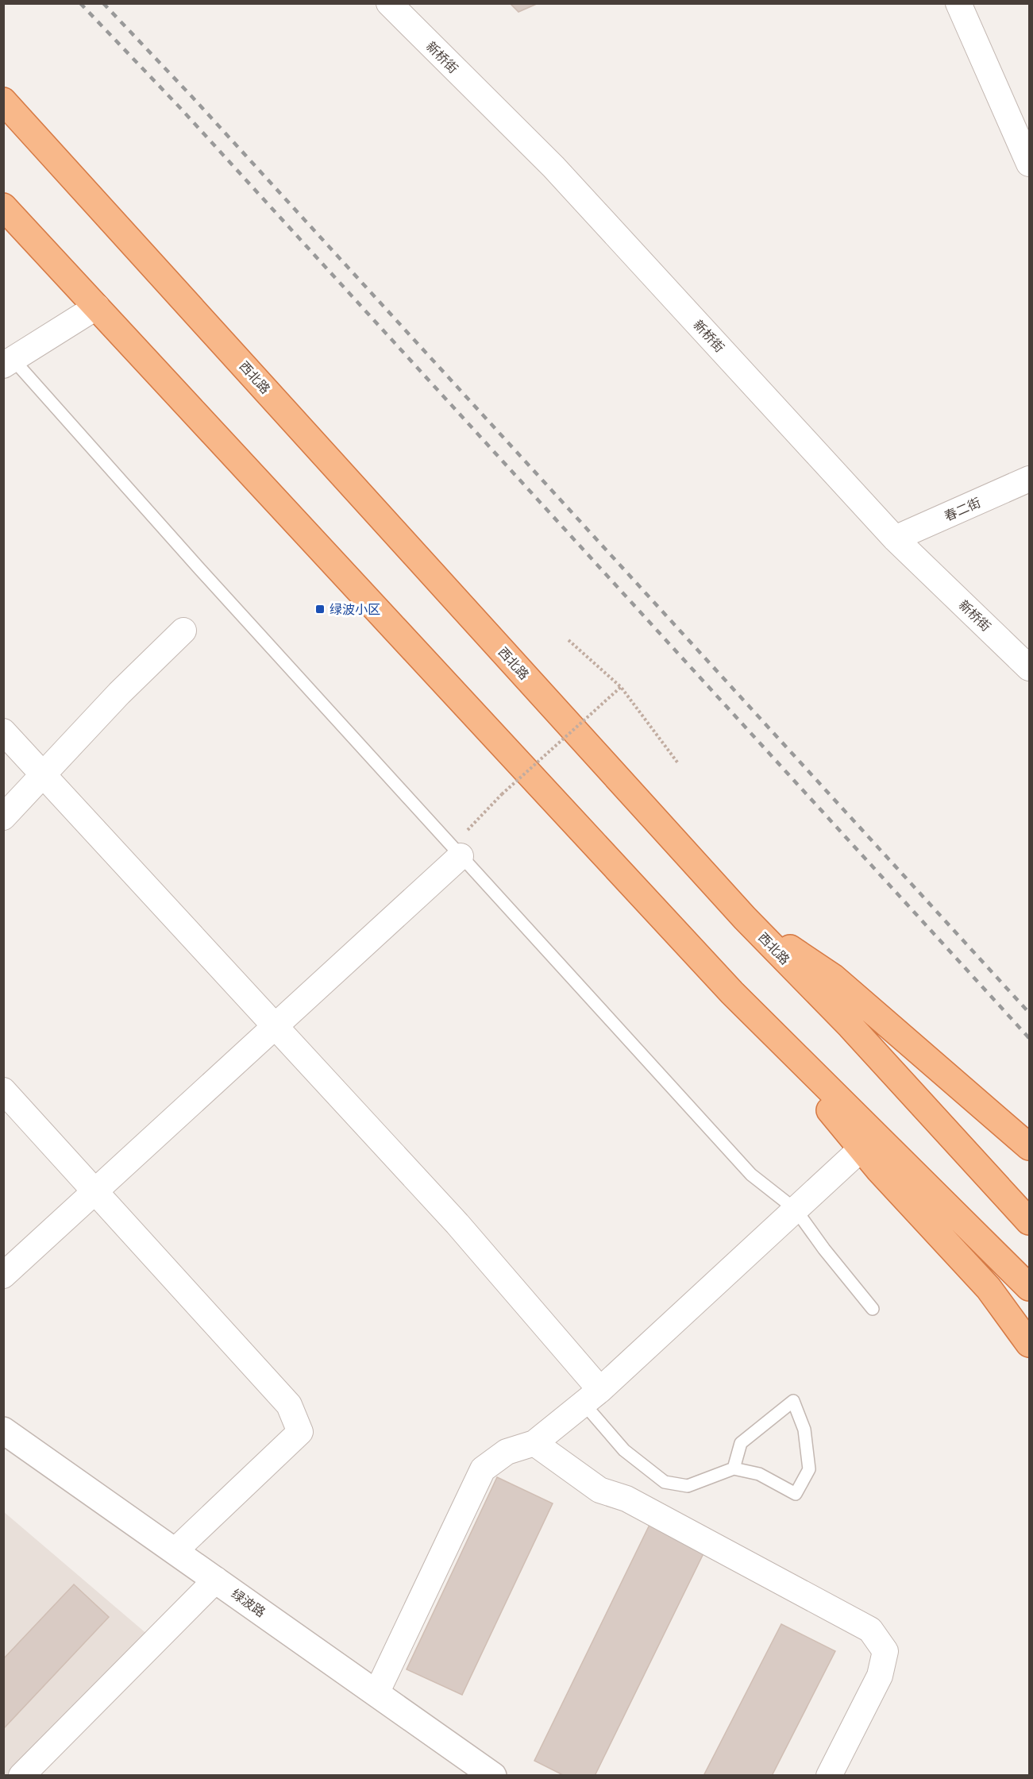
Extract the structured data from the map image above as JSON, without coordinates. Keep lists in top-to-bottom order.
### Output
{
  "streets": {
    "highway": ["西北路"],
    "street": ["新桥街", "春二街", "绿波路"]
  },
  "crossings": [
    ["新桥街", "春二街"]
  ],
  "places": {
    "transit": ["绿波小区"]
  }
}
